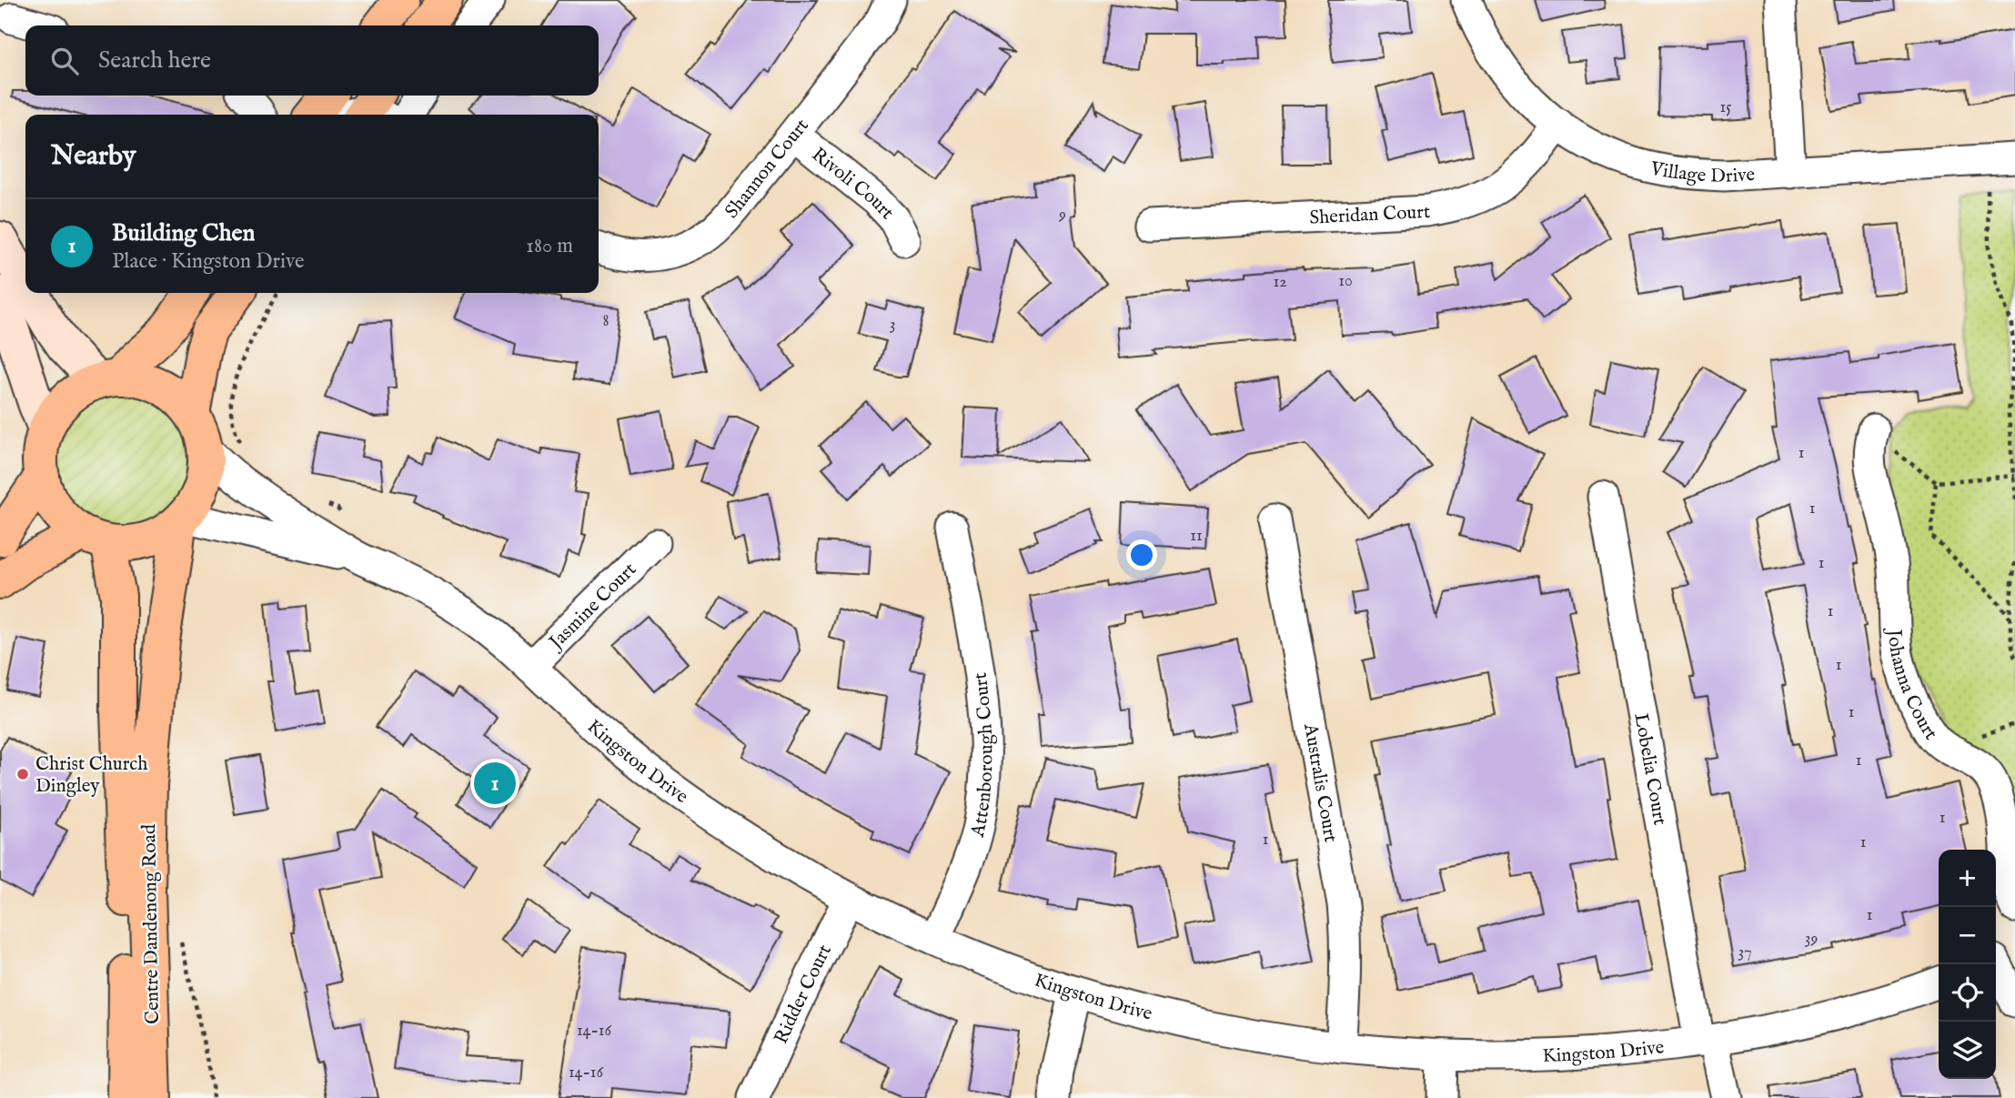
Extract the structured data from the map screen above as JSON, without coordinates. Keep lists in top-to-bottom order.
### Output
{
  "streets": {
    "main road": ["Centre Dandenong Road"],
    "street": [
      "Shannon Court",
      "Village Drive",
      "Rivoli Court",
      "Sheridan Court",
      "Jasmine Court",
      "Johanna Court",
      "Attenborough Court",
      "Kingston Drive",
      "Lobelia Court",
      "Australis Court",
      "Ridder Court"
    ]
  },
  "crossings": [
    ["Shannon Court", "Rivoli Court"],
    ["Village Drive", "Sheridan Court"],
    ["Jasmine Court", "Kingston Drive"],
    ["Attenborough Court", "Kingston Drive"],
    ["Kingston Drive", "Lobelia Court"],
    ["Kingston Drive", "Australis Court"],
    ["Kingston Drive", "Centre Dandenong Road"],
    ["Kingston Drive", "Ridder Court"]
  ],
  "places": ["Christ Church Dingley"],
  "house_numbers": [
    "15",
    "9",
    "10",
    "12",
    "8",
    "3",
    "1",
    "1",
    "11",
    "1",
    "1",
    "1",
    "1",
    "1",
    "1",
    "1",
    "1",
    "1",
    "39",
    "37",
    "14-16",
    "14-16"
  ],
  "page": {
    "search": "Search here",
    "heading": "Nearby",
    "list": [
      {
        "mark": "1",
        "name": "Building Chen",
        "note": "Place · Kingston Drive",
        "value": "180 m"
      }
    ],
    "pins": "1",
    "map_buttons": ["+", "−"]
  }
}
